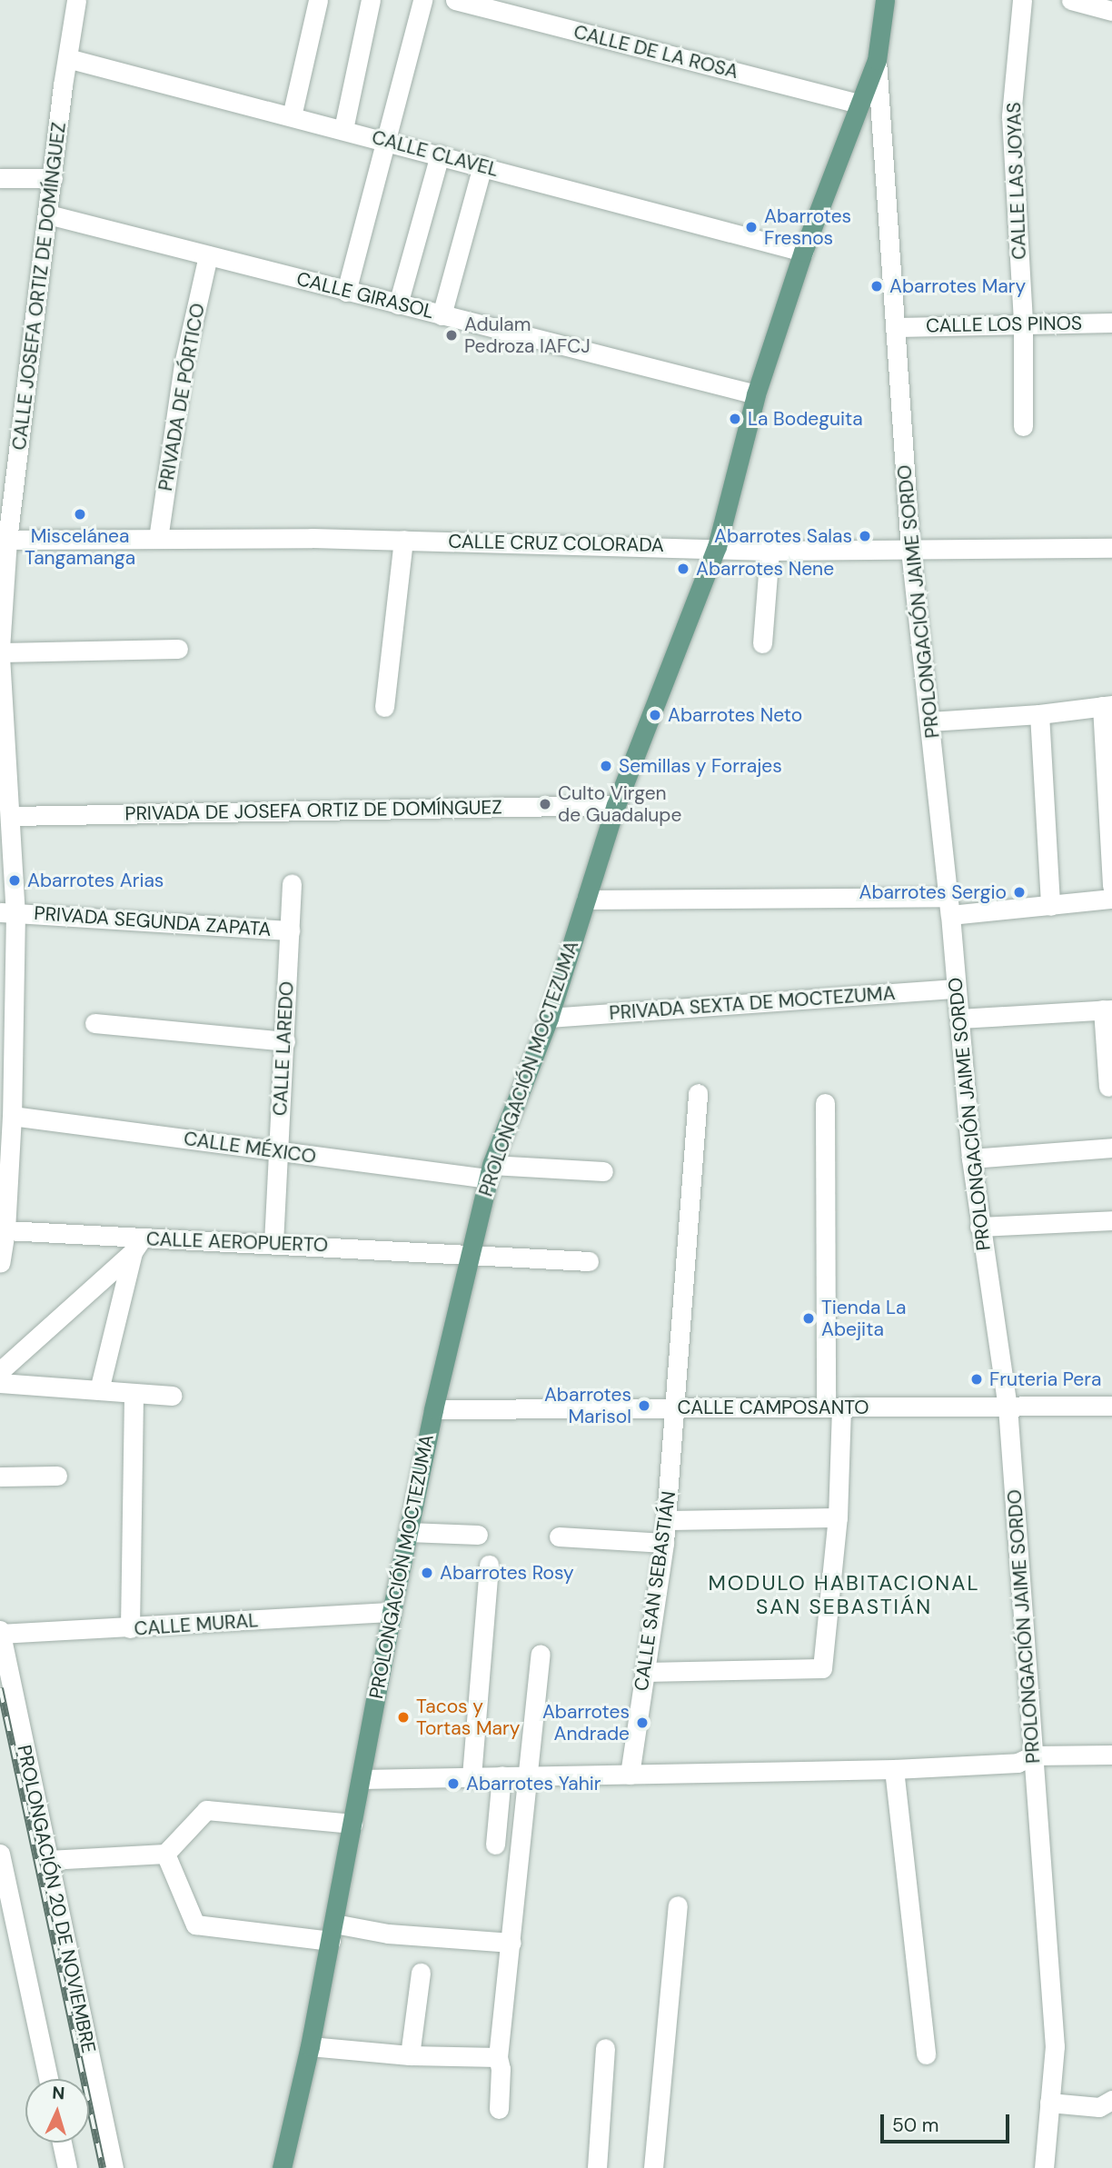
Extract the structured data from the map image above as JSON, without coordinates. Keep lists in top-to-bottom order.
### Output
{
  "streets": {
    "main road": ["PROLONGACIÓN MOCTEZUMA"],
    "street": [
      "CALLE DE LA ROSA",
      "CALLE CLAVEL",
      "CALLE LAS JOYAS",
      "CALLE JOSEFA ORTIZ DE DOMÍNGUEZ",
      "CALLE GIRASOL",
      "CALLE LOS PINOS",
      "PRIVADA DE PÓRTICO",
      "CALLE CRUZ COLORADA",
      "PROLONGACIÓN JAIME SORDO",
      "PRIVADA DE JOSEFA ORTIZ DE DOMÍNGUEZ",
      "PRIVADA SEGUNDA ZAPATA",
      "PRIVADA SEXTA DE MOCTEZUMA",
      "CALLE LAREDO",
      "CALLE MÉXICO",
      "CALLE AEROPUERTO",
      "CALLE CAMPOSANTO",
      "CALLE SAN SEBASTIÁN",
      "CALLE MURAL",
      "PROLONGACIÓN 20 DE NOVIEMBRE"
    ]
  },
  "crossings": [
    ["CALLE DE LA ROSA", "PROLONGACIÓN MOCTEZUMA"],
    ["CALLE CLAVEL", "CALLE JOSEFA ORTIZ DE DOMÍNGUEZ"],
    ["CALLE CLAVEL", "PROLONGACIÓN MOCTEZUMA"],
    ["CALLE LAS JOYAS", "CALLE LOS PINOS"],
    ["CALLE JOSEFA ORTIZ DE DOMÍNGUEZ", "CALLE GIRASOL"],
    ["CALLE JOSEFA ORTIZ DE DOMÍNGUEZ", "CALLE CRUZ COLORADA"],
    ["CALLE JOSEFA ORTIZ DE DOMÍNGUEZ", "PRIVADA DE JOSEFA ORTIZ DE DOMÍNGUEZ"],
    ["CALLE JOSEFA ORTIZ DE DOMÍNGUEZ", "PRIVADA SEGUNDA ZAPATA"],
    ["CALLE JOSEFA ORTIZ DE DOMÍNGUEZ", "CALLE MÉXICO"],
    ["CALLE JOSEFA ORTIZ DE DOMÍNGUEZ", "CALLE AEROPUERTO"],
    ["CALLE GIRASOL", "PRIVADA DE PÓRTICO"],
    ["CALLE GIRASOL", "PROLONGACIÓN MOCTEZUMA"],
    ["CALLE LOS PINOS", "PROLONGACIÓN JAIME SORDO"],
    ["PRIVADA DE PÓRTICO", "CALLE CRUZ COLORADA"],
    ["CALLE CRUZ COLORADA", "PROLONGACIÓN JAIME SORDO"],
    ["CALLE CRUZ COLORADA", "PROLONGACIÓN MOCTEZUMA"],
    ["PROLONGACIÓN JAIME SORDO", "PRIVADA SEXTA DE MOCTEZUMA"],
    ["PROLONGACIÓN JAIME SORDO", "PROLONGACIÓN MOCTEZUMA"],
    ["PROLONGACIÓN JAIME SORDO", "CALLE CAMPOSANTO"],
    ["PRIVADA DE JOSEFA ORTIZ DE DOMÍNGUEZ", "PROLONGACIÓN MOCTEZUMA"],
    ["PRIVADA SEGUNDA ZAPATA", "CALLE LAREDO"],
    ["PRIVADA SEXTA DE MOCTEZUMA", "PROLONGACIÓN MOCTEZUMA"],
    ["CALLE LAREDO", "CALLE MÉXICO"],
    ["CALLE LAREDO", "CALLE AEROPUERTO"],
    ["PROLONGACIÓN MOCTEZUMA", "CALLE MÉXICO"],
    ["PROLONGACIÓN MOCTEZUMA", "CALLE AEROPUERTO"],
    ["PROLONGACIÓN MOCTEZUMA", "CALLE CAMPOSANTO"],
    ["PROLONGACIÓN MOCTEZUMA", "CALLE MURAL"],
    ["CALLE CAMPOSANTO", "CALLE SAN SEBASTIÁN"],
    ["CALLE MURAL", "PROLONGACIÓN 20 DE NOVIEMBRE"]
  ],
  "districts": ["MODULO HABITACIONAL SAN SEBASTIÁN"],
  "places": [
    "Abarrotes Fresnos",
    "Abarrotes Mary",
    "Adulam Pedroza IAFCJ",
    "La Bodeguita",
    "Miscelánea Tangamanga",
    "Abarrotes Salas",
    "Abarrotes Nene",
    "Abarrotes Neto",
    "Semillas y Forrajes",
    "Culto Virgen de Guadalupe",
    "Abarrotes Arias",
    "Abarrotes Sergio",
    "Tienda La Abejita",
    "Fruteria Pera",
    "Abarrotes Marisol",
    "Abarrotes Rosy",
    "Tacos y Tortas Mary",
    "Abarrotes Andrade",
    "Abarrotes Yahir"
  ],
  "scale_bar": "50 m",
  "north": "top"
}
